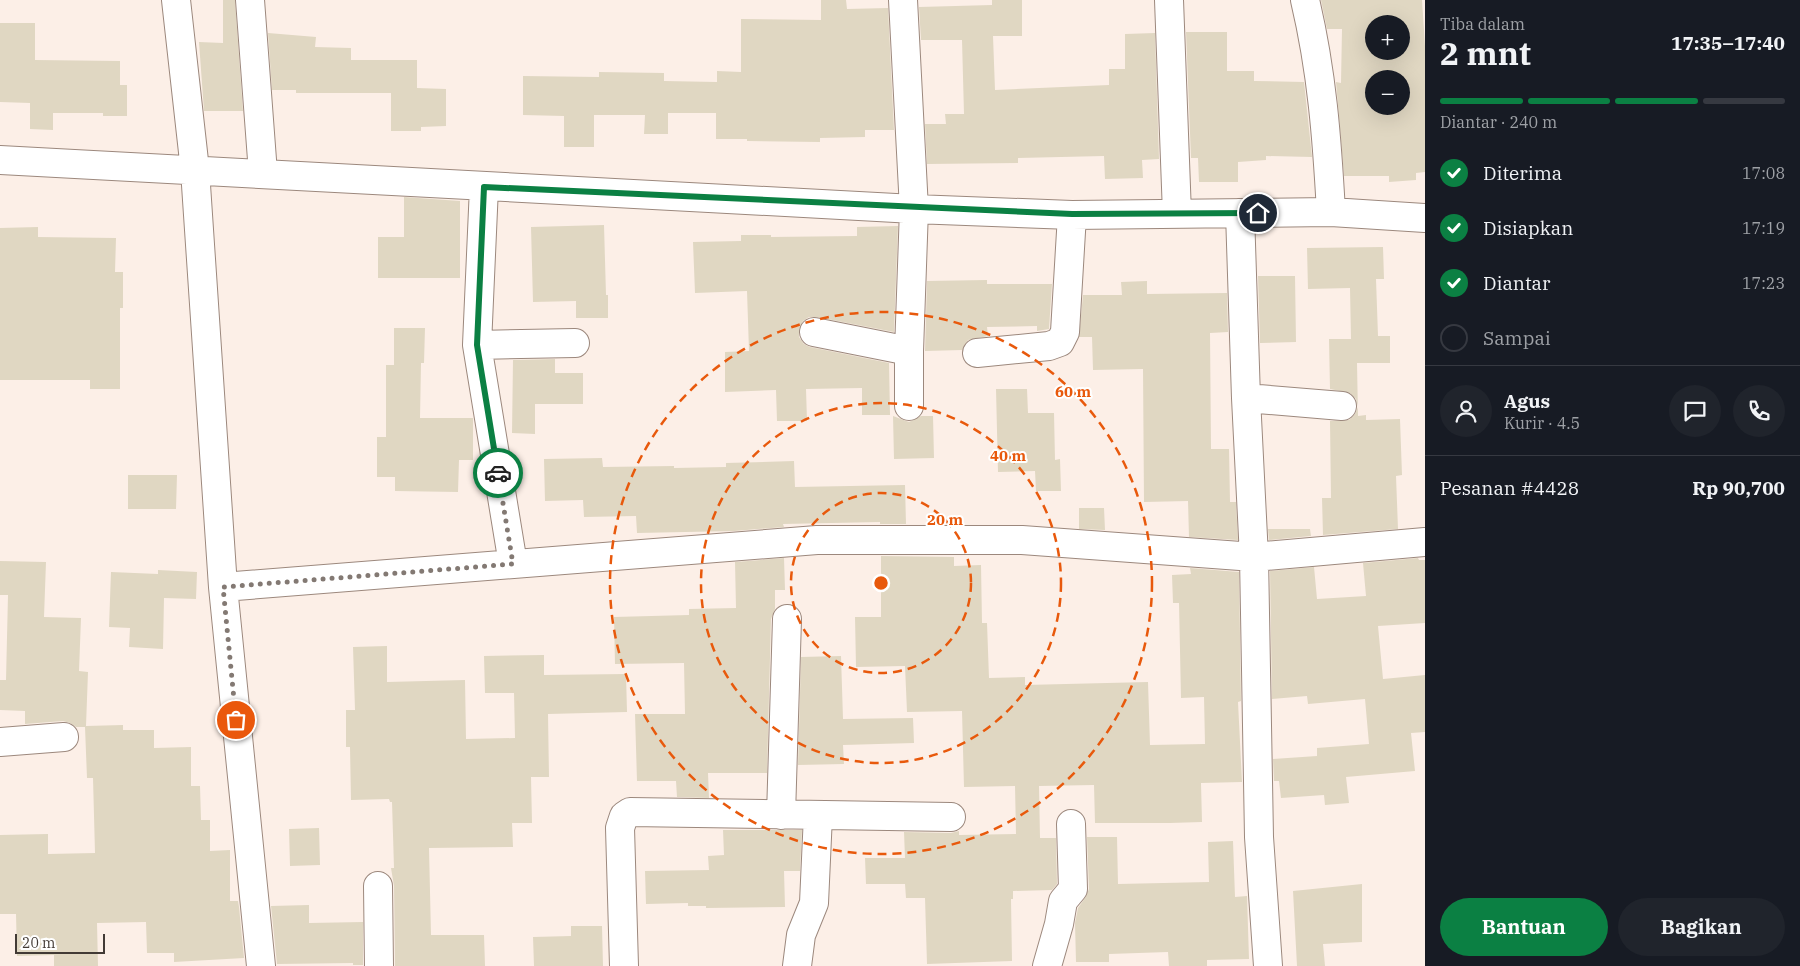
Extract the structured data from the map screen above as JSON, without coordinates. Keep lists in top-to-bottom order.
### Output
{
  "scale_bar": "20 m",
  "page": {
    "heading": ["2 mnt", "Tiba dalam", "17:35–17:40"],
    "panel": [
      "Agus",
      "Kurir · 4.5",
      "Pesanan #4428",
      "Rp 90,700"
    ],
    "map_buttons": ["+", "−"],
    "bar": "Diantar · 240 m",
    "list": [
      ["Diterima", "17:08"],
      ["Disiapkan", "17:19"],
      ["Diantar", "17:23"],
      "Sampai"
    ],
    "buttons": ["Bantuan", "Bagikan"],
    "scale": "20 m"
  },
  "rings": ["60 m", "40 m", "20 m"]
}
